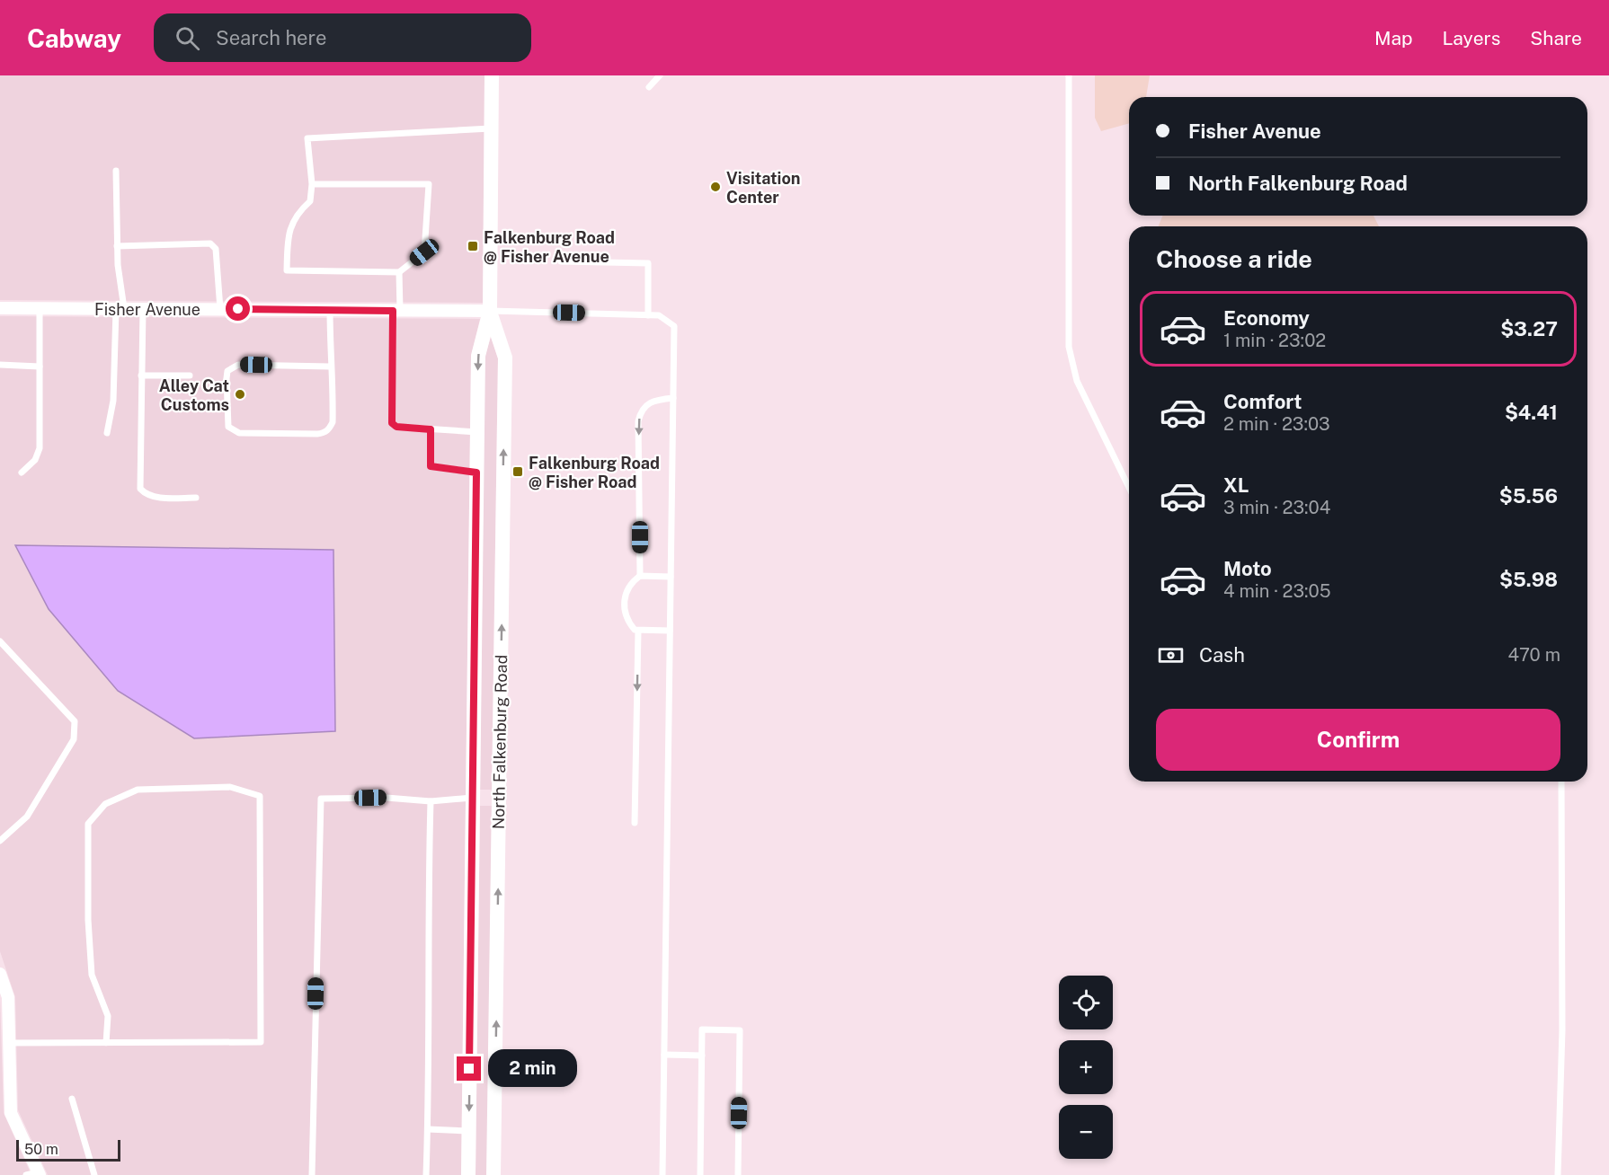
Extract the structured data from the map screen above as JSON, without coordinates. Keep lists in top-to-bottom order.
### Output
{
  "streets": {
    "street": ["Fisher Avenue", "North Falkenburg Road"]
  },
  "crossings": [
    ["Fisher Avenue", "North Falkenburg Road"]
  ],
  "places": {
    "other": ["Visitation Center", "Alley Cat Customs"],
    "transit": ["Falkenburg Road @ Fisher Avenue", "Falkenburg Road @ Fisher Road"]
  },
  "scale_bar": "50 m",
  "page": {
    "header": "Cabway",
    "search": "Search here",
    "nav": ["Map", "Layers", "Share"],
    "banner": ["Fisher Avenue", "North Falkenburg Road"],
    "heading": "Choose a ride",
    "list": [
      {
        "name": "Economy",
        "note": "1 min · 23:02",
        "value": "$3.27"
      },
      {
        "name": "Comfort",
        "note": "2 min · 23:03",
        "value": "$4.41"
      },
      {
        "name": "XL",
        "note": "3 min · 23:04",
        "value": "$5.56"
      },
      {
        "name": "Moto",
        "note": "4 min · 23:05",
        "value": "$5.98"
      }
    ],
    "pay": ["Cash", "470 m"],
    "buttons": "Confirm",
    "map_buttons": ["+", "−"],
    "bubble": "2 min",
    "scale": "50 m"
  }
}
